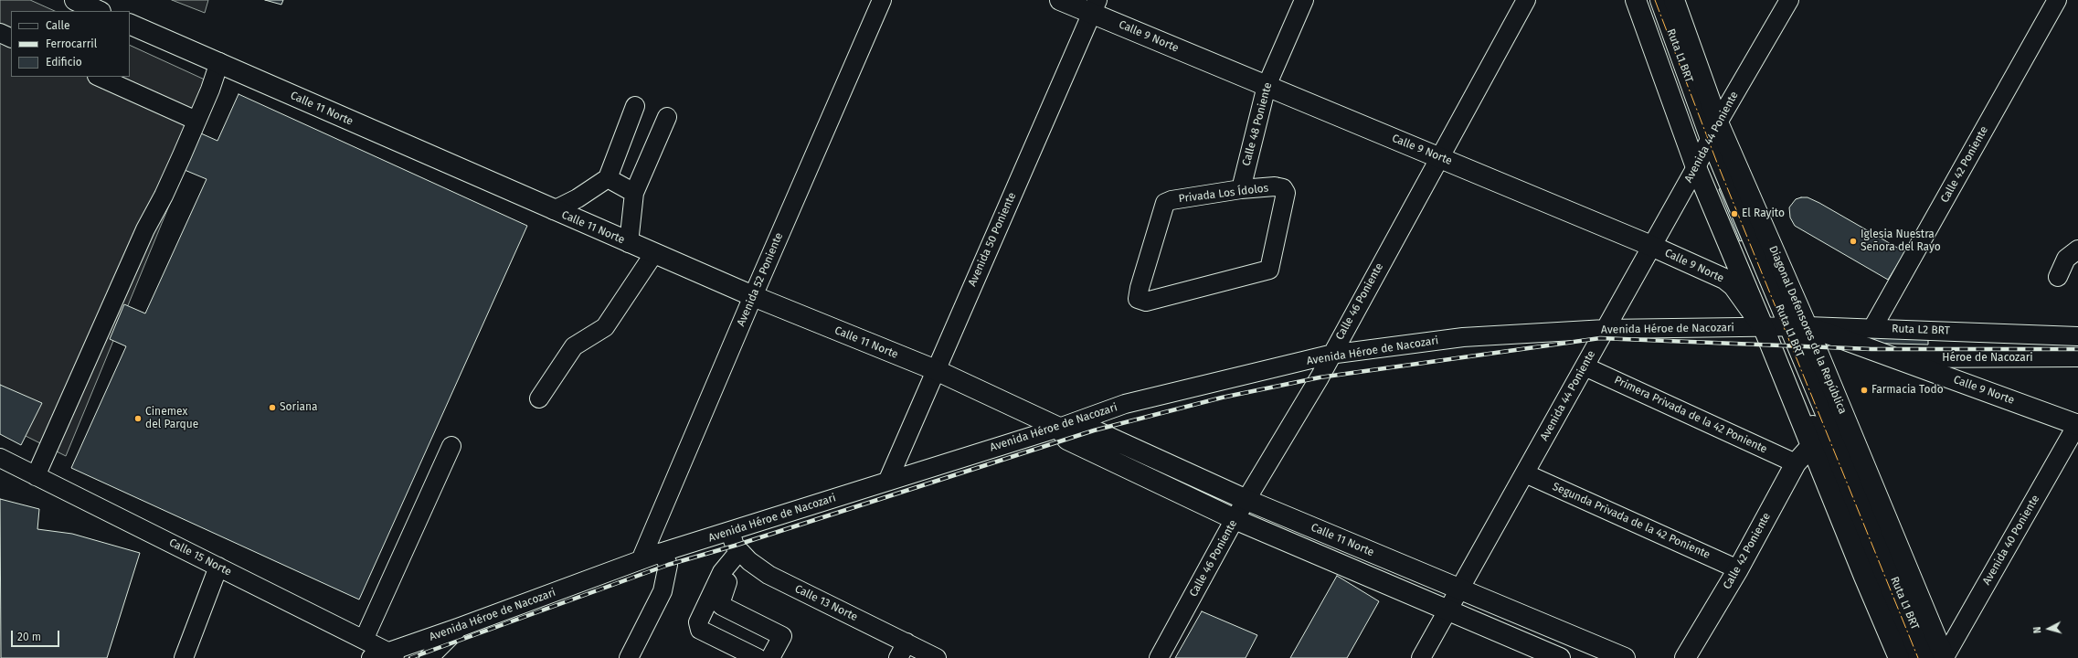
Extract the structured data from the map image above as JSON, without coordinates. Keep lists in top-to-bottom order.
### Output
{
  "streets": {
    "main road": [
      "Calle 9 Norte",
      "Calle 11 Norte",
      "Calle 42 Poniente",
      "Diagonal Defensores de la República"
    ],
    "street": [
      "Ruta L1 BRT",
      "Calle 48 Poniente",
      "Avenida 44 Poniente",
      "Privada Los Ídolos",
      "Avenida 50 Poniente",
      "Avenida 52 Poniente",
      "Calle 46 Poniente",
      "Avenida Héroe de Nacozari",
      "Ruta L2 BRT",
      "Héroe de Nacozari",
      "Primera Privada de la 42 Poniente",
      "Segunda Privada de la 42 Poniente",
      "Avenida 40 Poniente",
      "Calle 15 Norte",
      "Calle 13 Norte"
    ]
  },
  "crossings": [
    ["Calle 9 Norte", "Ruta L1 BRT"],
    ["Calle 9 Norte", "Calle 48 Poniente"],
    ["Calle 9 Norte", "Avenida 44 Poniente"],
    ["Calle 9 Norte", "Avenida 50 Poniente"],
    ["Calle 9 Norte", "Calle 46 Poniente"],
    ["Calle 9 Norte", "Avenida Héroe de Nacozari"],
    ["Calle 9 Norte", "Diagonal Defensores de la República"],
    ["Calle 9 Norte", "Ruta L2 BRT"],
    ["Calle 9 Norte", "Héroe de Nacozari"],
    ["Calle 9 Norte", "Avenida 40 Poniente"],
    ["Ruta L1 BRT", "Avenida 44 Poniente"],
    ["Ruta L1 BRT", "Avenida Héroe de Nacozari"],
    ["Ruta L1 BRT", "Diagonal Defensores de la República"],
    ["Ruta L1 BRT", "Ruta L2 BRT"],
    ["Calle 11 Norte", "Avenida 44 Poniente"],
    ["Calle 11 Norte", "Avenida 50 Poniente"],
    ["Calle 11 Norte", "Avenida 52 Poniente"],
    ["Calle 11 Norte", "Calle 46 Poniente"],
    ["Calle 11 Norte", "Avenida Héroe de Nacozari"],
    ["Calle 48 Poniente", "Privada Los Ídolos"],
    ["Avenida 44 Poniente", "Avenida Héroe de Nacozari"],
    ["Avenida 44 Poniente", "Diagonal Defensores de la República"],
    ["Avenida 44 Poniente", "Primera Privada de la 42 Poniente"],
    ["Avenida 44 Poniente", "Segunda Privada de la 42 Poniente"],
    ["Calle 42 Poniente", "Diagonal Defensores de la República"],
    ["Calle 42 Poniente", "Ruta L2 BRT"],
    ["Calle 42 Poniente", "Primera Privada de la 42 Poniente"],
    ["Calle 42 Poniente", "Segunda Privada de la 42 Poniente"],
    ["Avenida 50 Poniente", "Avenida Héroe de Nacozari"],
    ["Avenida 52 Poniente", "Avenida Héroe de Nacozari"],
    ["Calle 46 Poniente", "Avenida Héroe de Nacozari"],
    ["Avenida Héroe de Nacozari", "Diagonal Defensores de la República"],
    ["Avenida Héroe de Nacozari", "Ruta L2 BRT"],
    ["Avenida Héroe de Nacozari", "Calle 15 Norte"],
    ["Avenida Héroe de Nacozari", "Calle 13 Norte"],
    ["Diagonal Defensores de la República", "Ruta L2 BRT"],
    ["Diagonal Defensores de la República", "Avenida 40 Poniente"]
  ],
  "places": [
    "El Rayito",
    "Iglesia Nuestra Señora del Rayo",
    "Farmacia Todo",
    "Soriana",
    "Cinemex del Parque"
  ],
  "legend": ["Calle", "Ferrocarril", "Edificio"],
  "scale_bar": "20 m",
  "north": "left"
}
